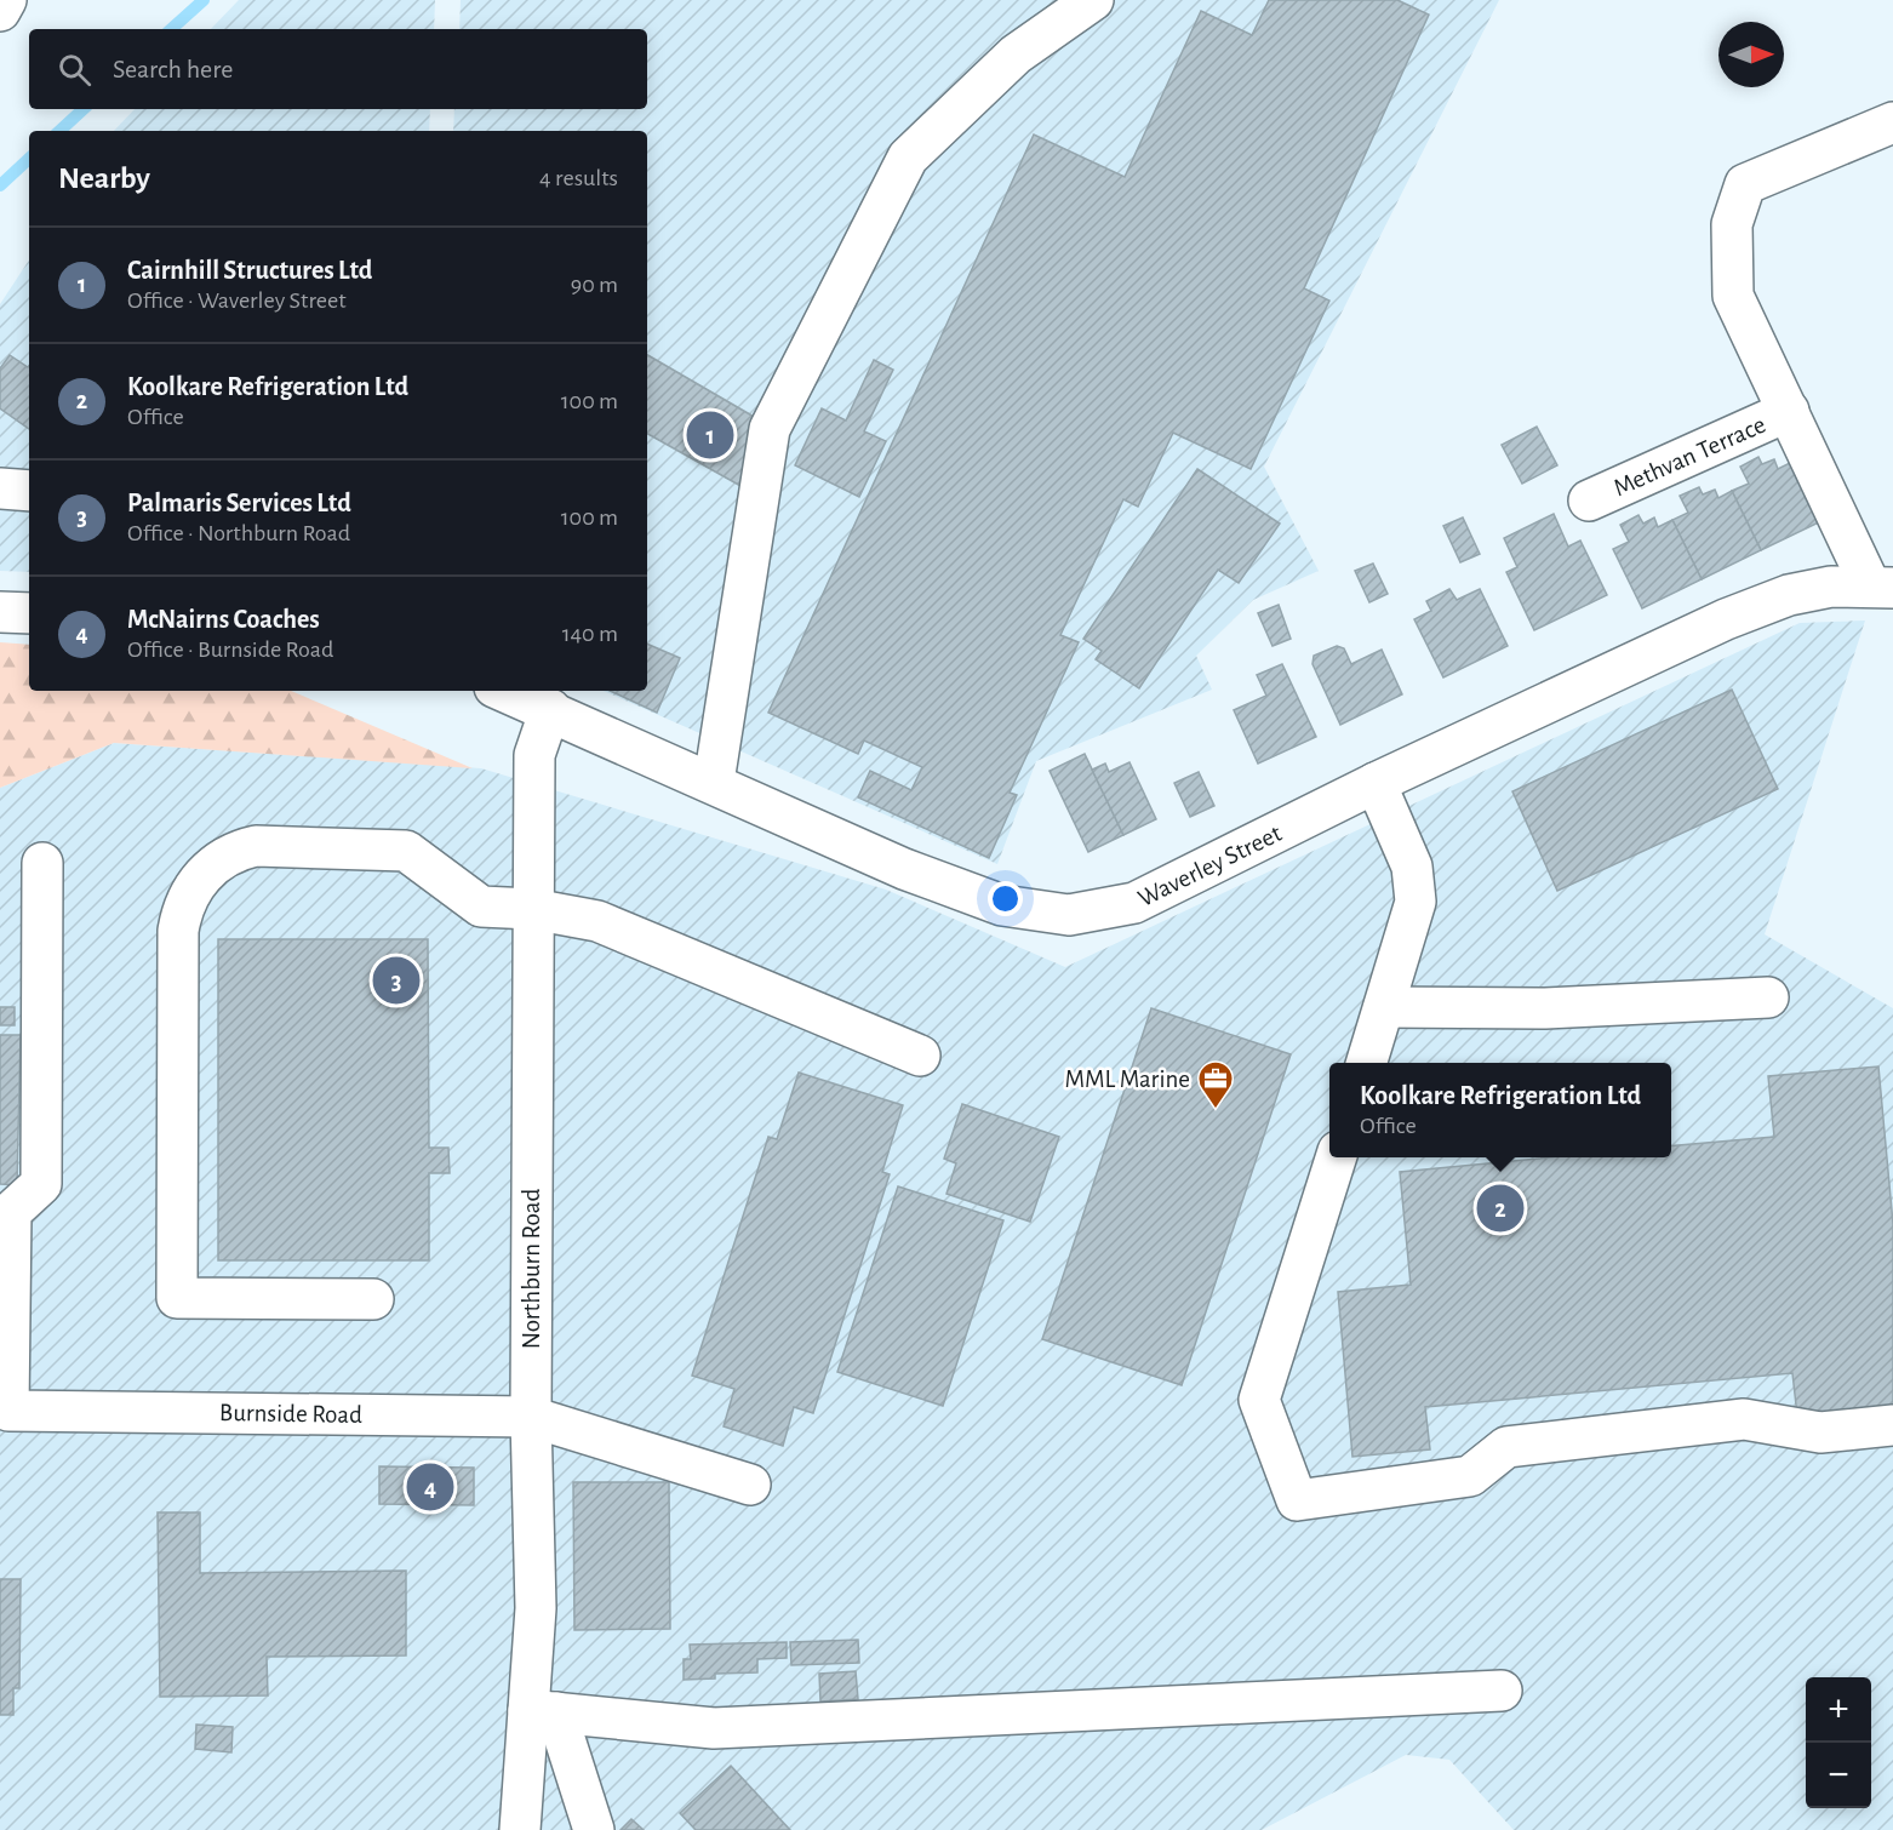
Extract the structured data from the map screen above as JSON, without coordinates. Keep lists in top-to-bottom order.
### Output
{
  "streets": {
    "street": [
      "Methvan Terrace",
      "Waverley Street",
      "Northburn Road",
      "Burnside Road"
    ]
  },
  "crossings": [
    ["Waverley Street", "Northburn Road"],
    ["Northburn Road", "Burnside Road"]
  ],
  "places": {
    "office": ["MML Marine"]
  },
  "north": "right",
  "page": {
    "search": "Search here",
    "heading": ["Nearby", "4 results"],
    "list": [
      {
        "mark": "1",
        "name": "Cairnhill Structures Ltd",
        "note": "Office · Waverley Street",
        "value": "90 m"
      },
      {
        "mark": "2",
        "name": "Koolkare Refrigeration Ltd",
        "note": "Office",
        "value": "100 m"
      },
      {
        "mark": "3",
        "name": "Palmaris Services Ltd",
        "note": "Office · Northburn Road",
        "value": "100 m"
      },
      {
        "mark": "4",
        "name": "McNairns Coaches",
        "note": "Office · Burnside Road",
        "value": "140 m"
      }
    ],
    "pins": [
      "1",
      "3",
      "2",
      "4"
    ],
    "popup": ["Koolkare Refrigeration Ltd", "Office"],
    "map_buttons": ["+", "−"]
  }
}
